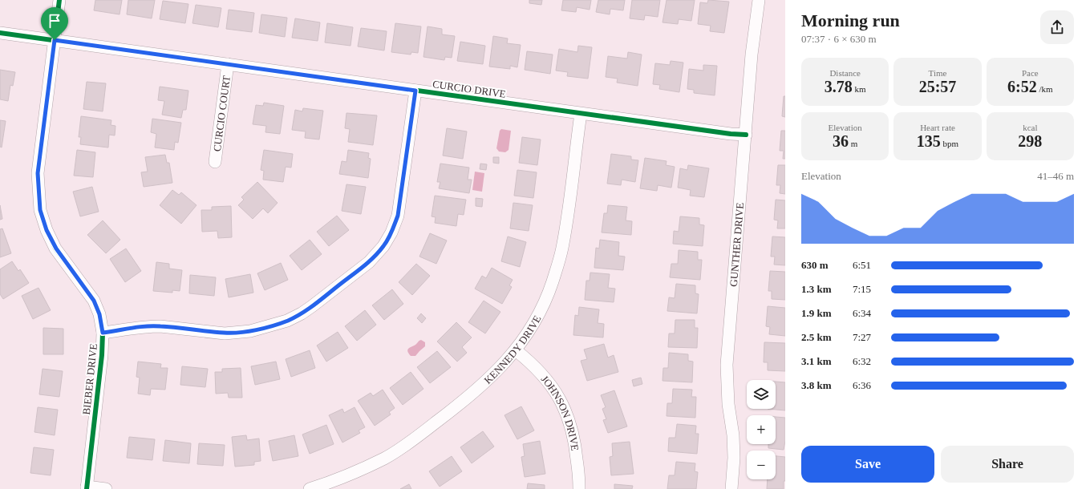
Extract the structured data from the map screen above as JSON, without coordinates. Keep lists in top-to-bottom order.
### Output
{
  "streets": {
    "street": [
      "CURCIO DRIVE",
      "CURCIO COURT",
      "GUNTHER DRIVE",
      "KENNEDY DRIVE",
      "BIEBER DRIVE",
      "JOHNSON DRIVE"
    ]
  },
  "crossings": [
    ["CURCIO DRIVE", "CURCIO COURT"],
    ["CURCIO DRIVE", "GUNTHER DRIVE"],
    ["CURCIO DRIVE", "KENNEDY DRIVE"],
    ["CURCIO DRIVE", "BIEBER DRIVE"],
    ["KENNEDY DRIVE", "JOHNSON DRIVE"]
  ],
  "page": {
    "heading": ["Morning run", "07:37 · 6 × 630 m"],
    "stats": [
      ["Distance", "3.78 km"],
      ["Time", "25:57"],
      ["Pace", "6:52 /km"],
      ["Elevation", "36 m"],
      ["Heart rate", "135 bpm"],
      ["kcal", "298"]
    ],
    "chart": ["Elevation", "41–46 m"],
    "list": [
      {
        "name": "630 m",
        "note": "6:51"
      },
      {
        "name": "1.3 km",
        "note": "7:15"
      },
      {
        "name": "1.9 km",
        "note": "6:34"
      },
      {
        "name": "2.5 km",
        "note": "7:27"
      },
      {
        "name": "3.1 km",
        "note": "6:32"
      },
      {
        "name": "3.8 km",
        "note": "6:36"
      }
    ],
    "map_buttons": ["+", "−"],
    "buttons": ["Save", "Share"]
  }
}
